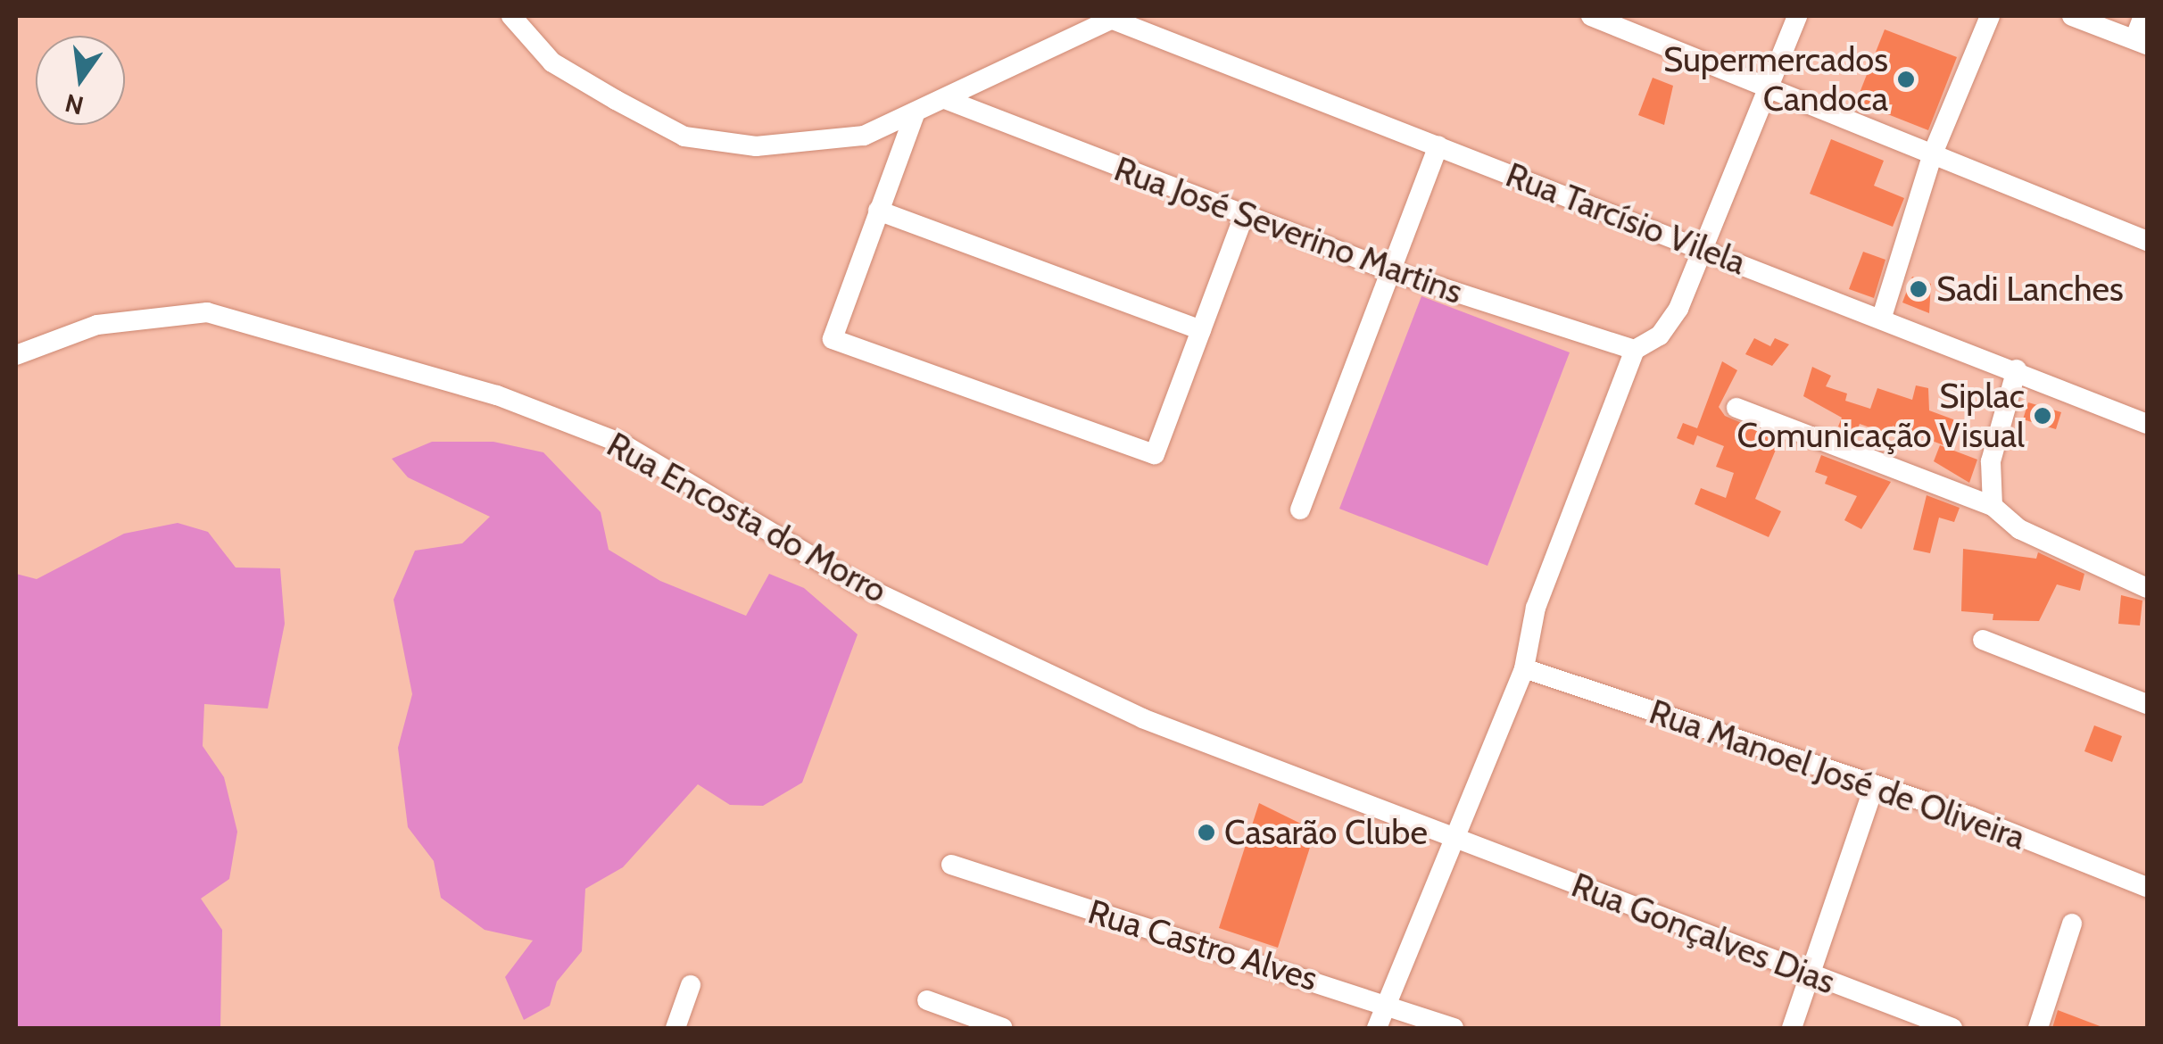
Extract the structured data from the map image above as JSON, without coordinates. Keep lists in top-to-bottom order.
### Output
{
  "streets": {
    "street": [
      "Rua Tarcísio Vilela",
      "Rua José Severino Martins",
      "Rua Encosta do Morro",
      "Rua Manoel José de Oliveira",
      "Rua Gonçalves Dias",
      "Rua Castro Alves"
    ]
  },
  "crossings": [
    ["Rua Encosta do Morro", "Rua Gonçalves Dias"]
  ],
  "places": [
    "Supermercados Candoca",
    "Sadi Lanches",
    "Siplac Comunicação Visual",
    "Casarão Clube"
  ],
  "north": "bottom"
}
